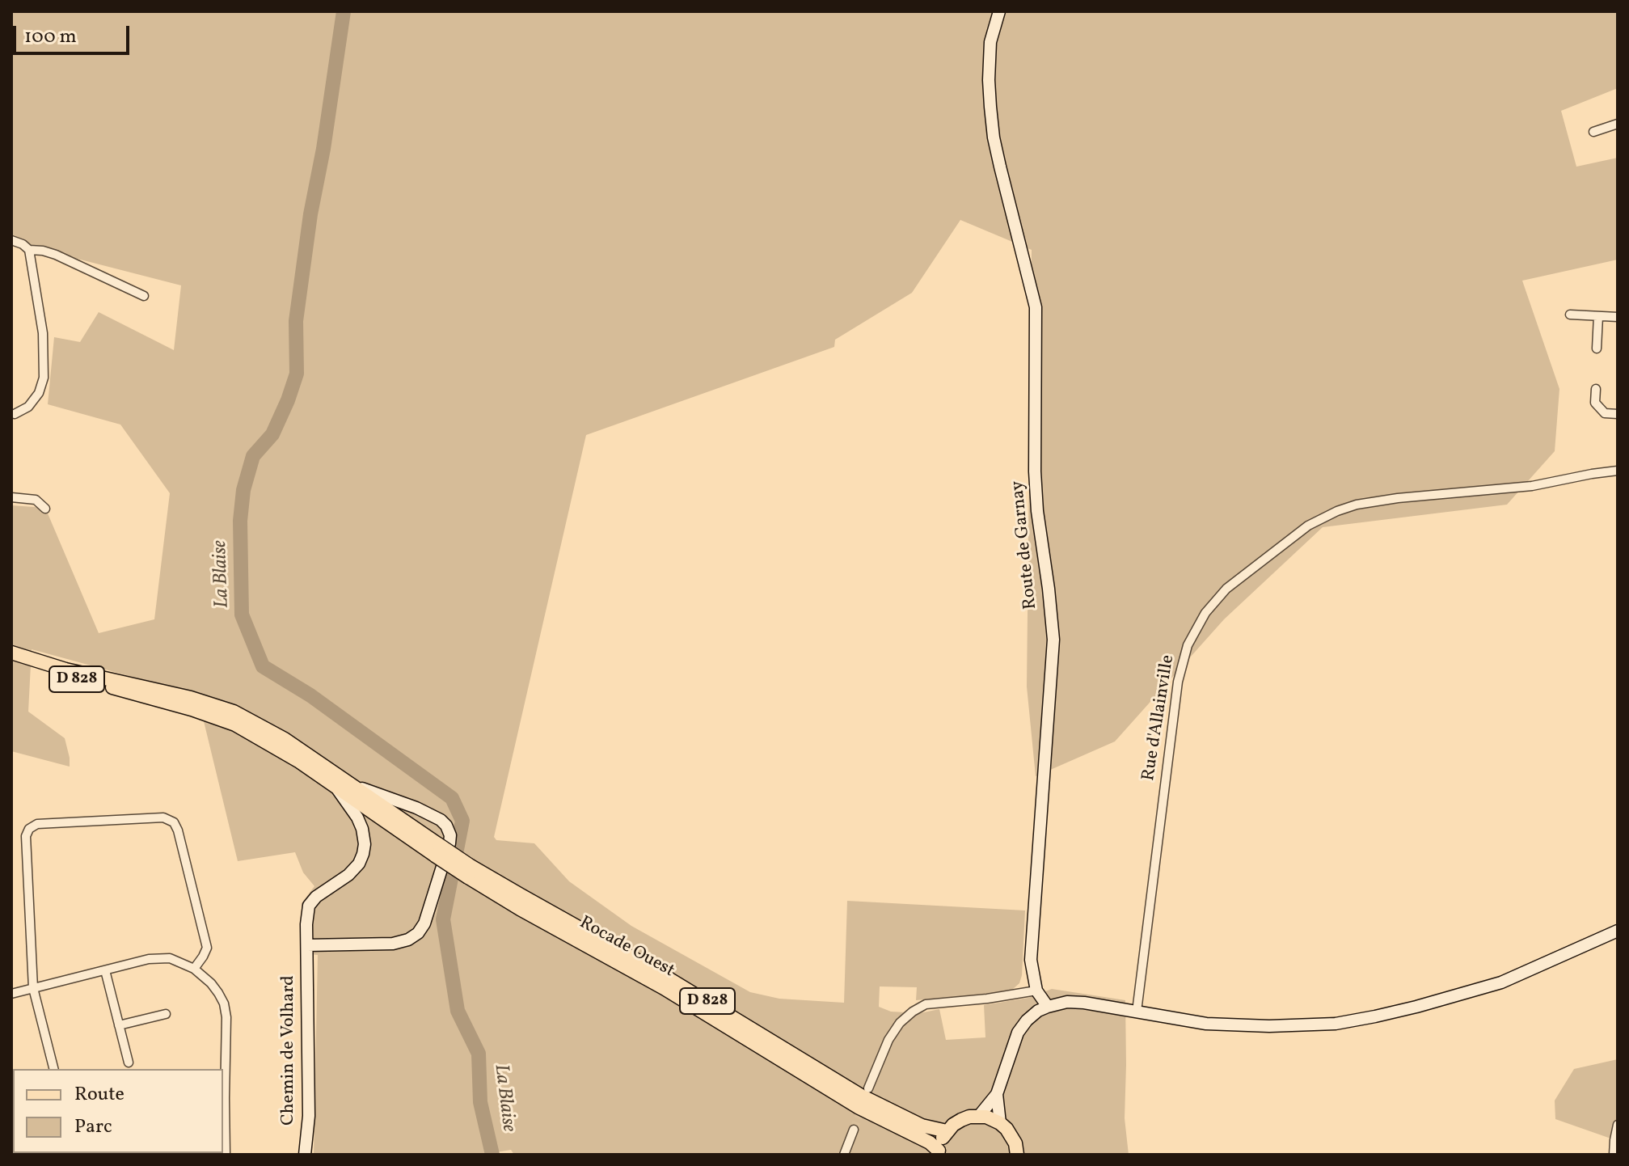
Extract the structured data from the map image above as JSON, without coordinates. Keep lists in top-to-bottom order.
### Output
{
  "streets": {
    "main road": ["D 828", "Rocade Ouest"],
    "street": ["Route de Garnay", "Rue d'Allainville", "Chemin de Volhard"]
  },
  "crossings": [
    ["D 828", "Rocade Ouest"],
    ["D 828", "Chemin de Volhard"],
    ["Rocade Ouest", "Chemin de Volhard"]
  ],
  "water": ["La Blaise"],
  "legend": ["Route", "Parc"],
  "scale_bar": "100 m"
}
